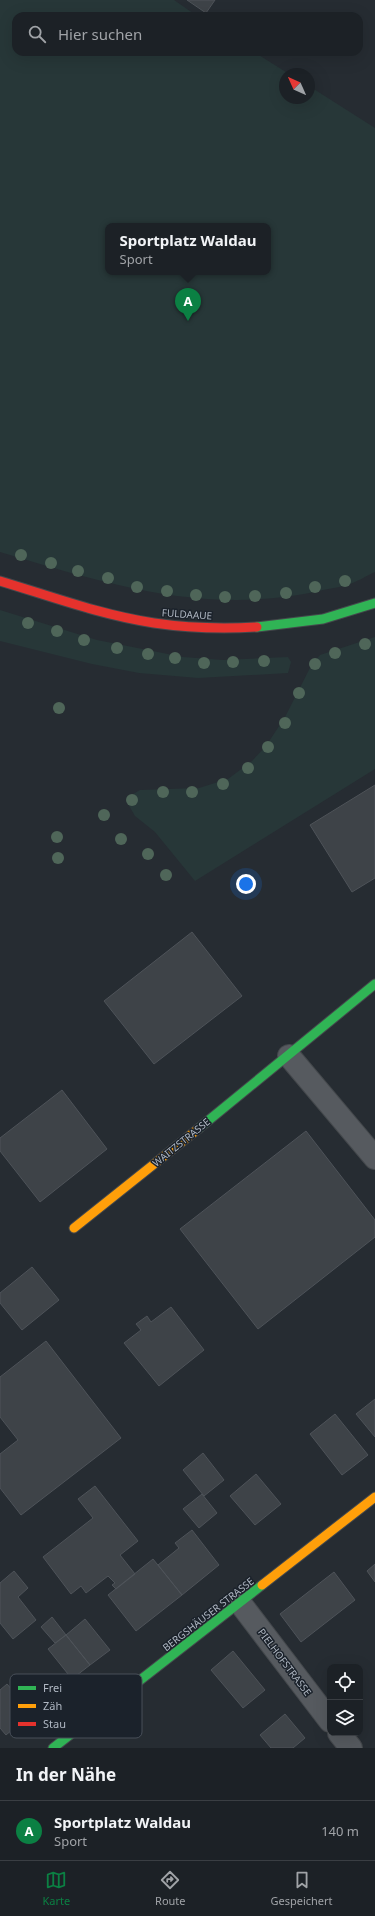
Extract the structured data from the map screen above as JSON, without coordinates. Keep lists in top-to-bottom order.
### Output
{
  "streets": {
    "street": [
      "FULDAAUE",
      "WAITZSTRASSE",
      "BERGSHÄUSER STRASSE",
      "PIELHOFSTRASSE"
    ]
  },
  "crossings": [
    ["BERGSHÄUSER STRASSE", "PIELHOFSTRASSE"]
  ],
  "legend": ["Frei", "Zäh", "Stau"],
  "north": "top left",
  "page": {
    "search": "Hier suchen",
    "popup": ["Sportplatz Waldau", "Sport"],
    "pins": "A",
    "heading": "In der Nähe",
    "list": [
      {
        "mark": "A",
        "name": "Sportplatz Waldau",
        "note": "Sport",
        "value": "140 m"
      }
    ],
    "nav": ["Karte", "Route", "Gespeichert"]
  }
}
